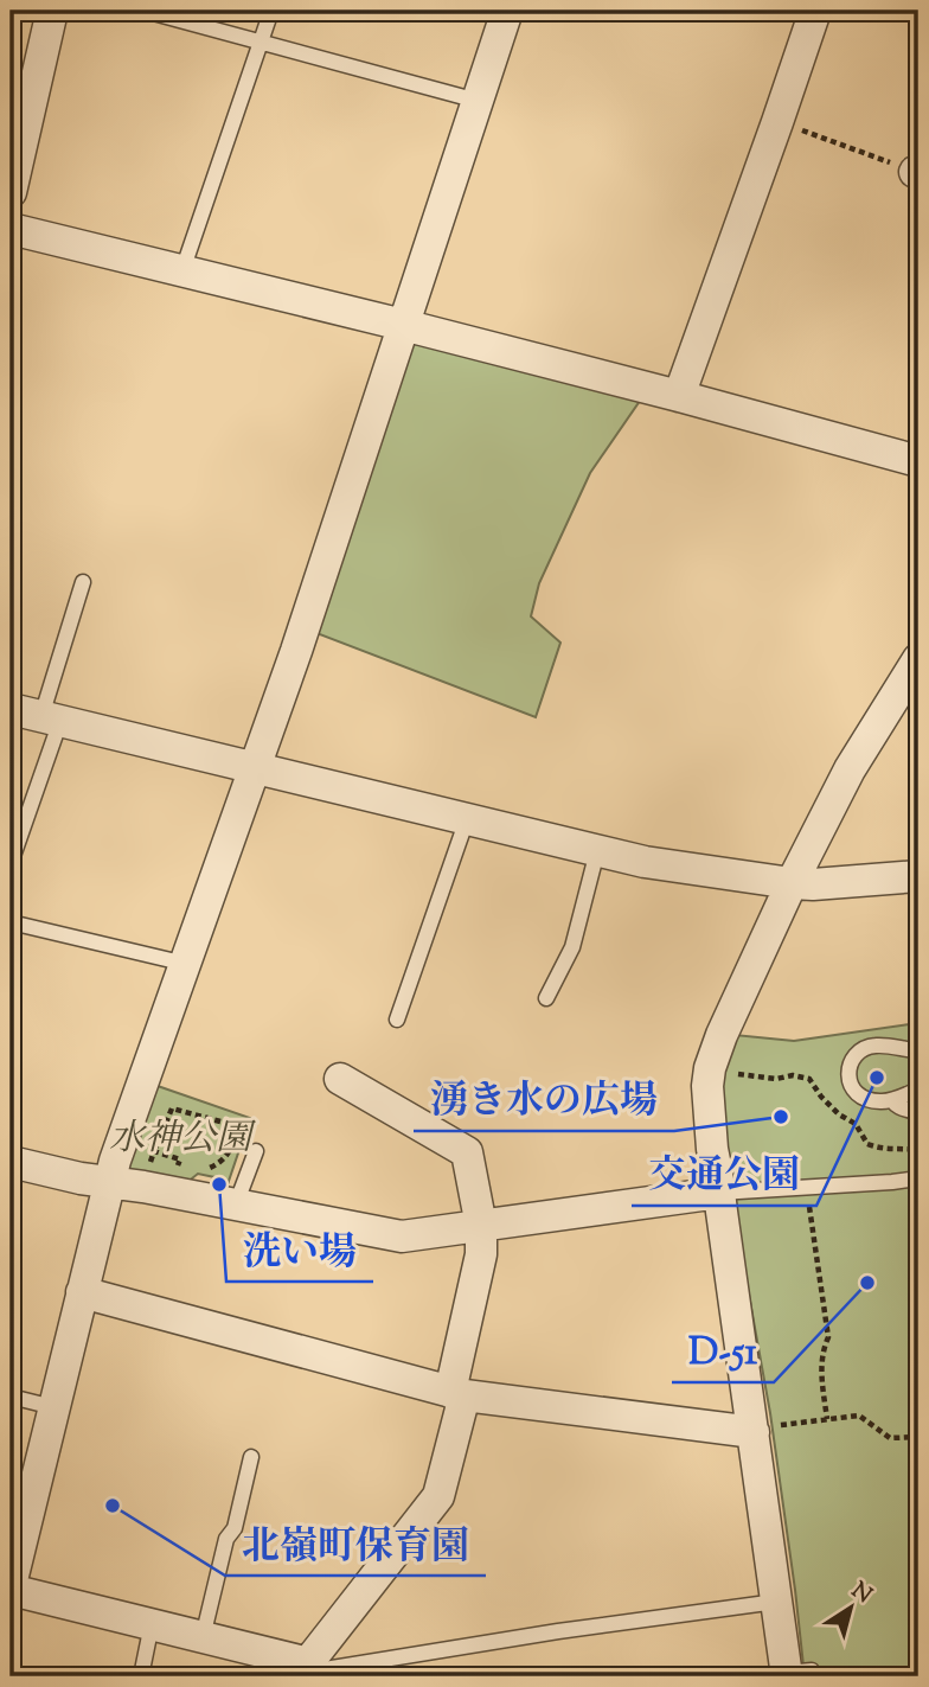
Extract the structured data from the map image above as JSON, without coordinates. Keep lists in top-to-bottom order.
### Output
{
  "parks": ["水神公園"],
  "places": [
    "交通公園",
    "湧き水の広場",
    "洗い場",
    "D-51",
    "北嶺町保育園"
  ],
  "north": "top right"
}
